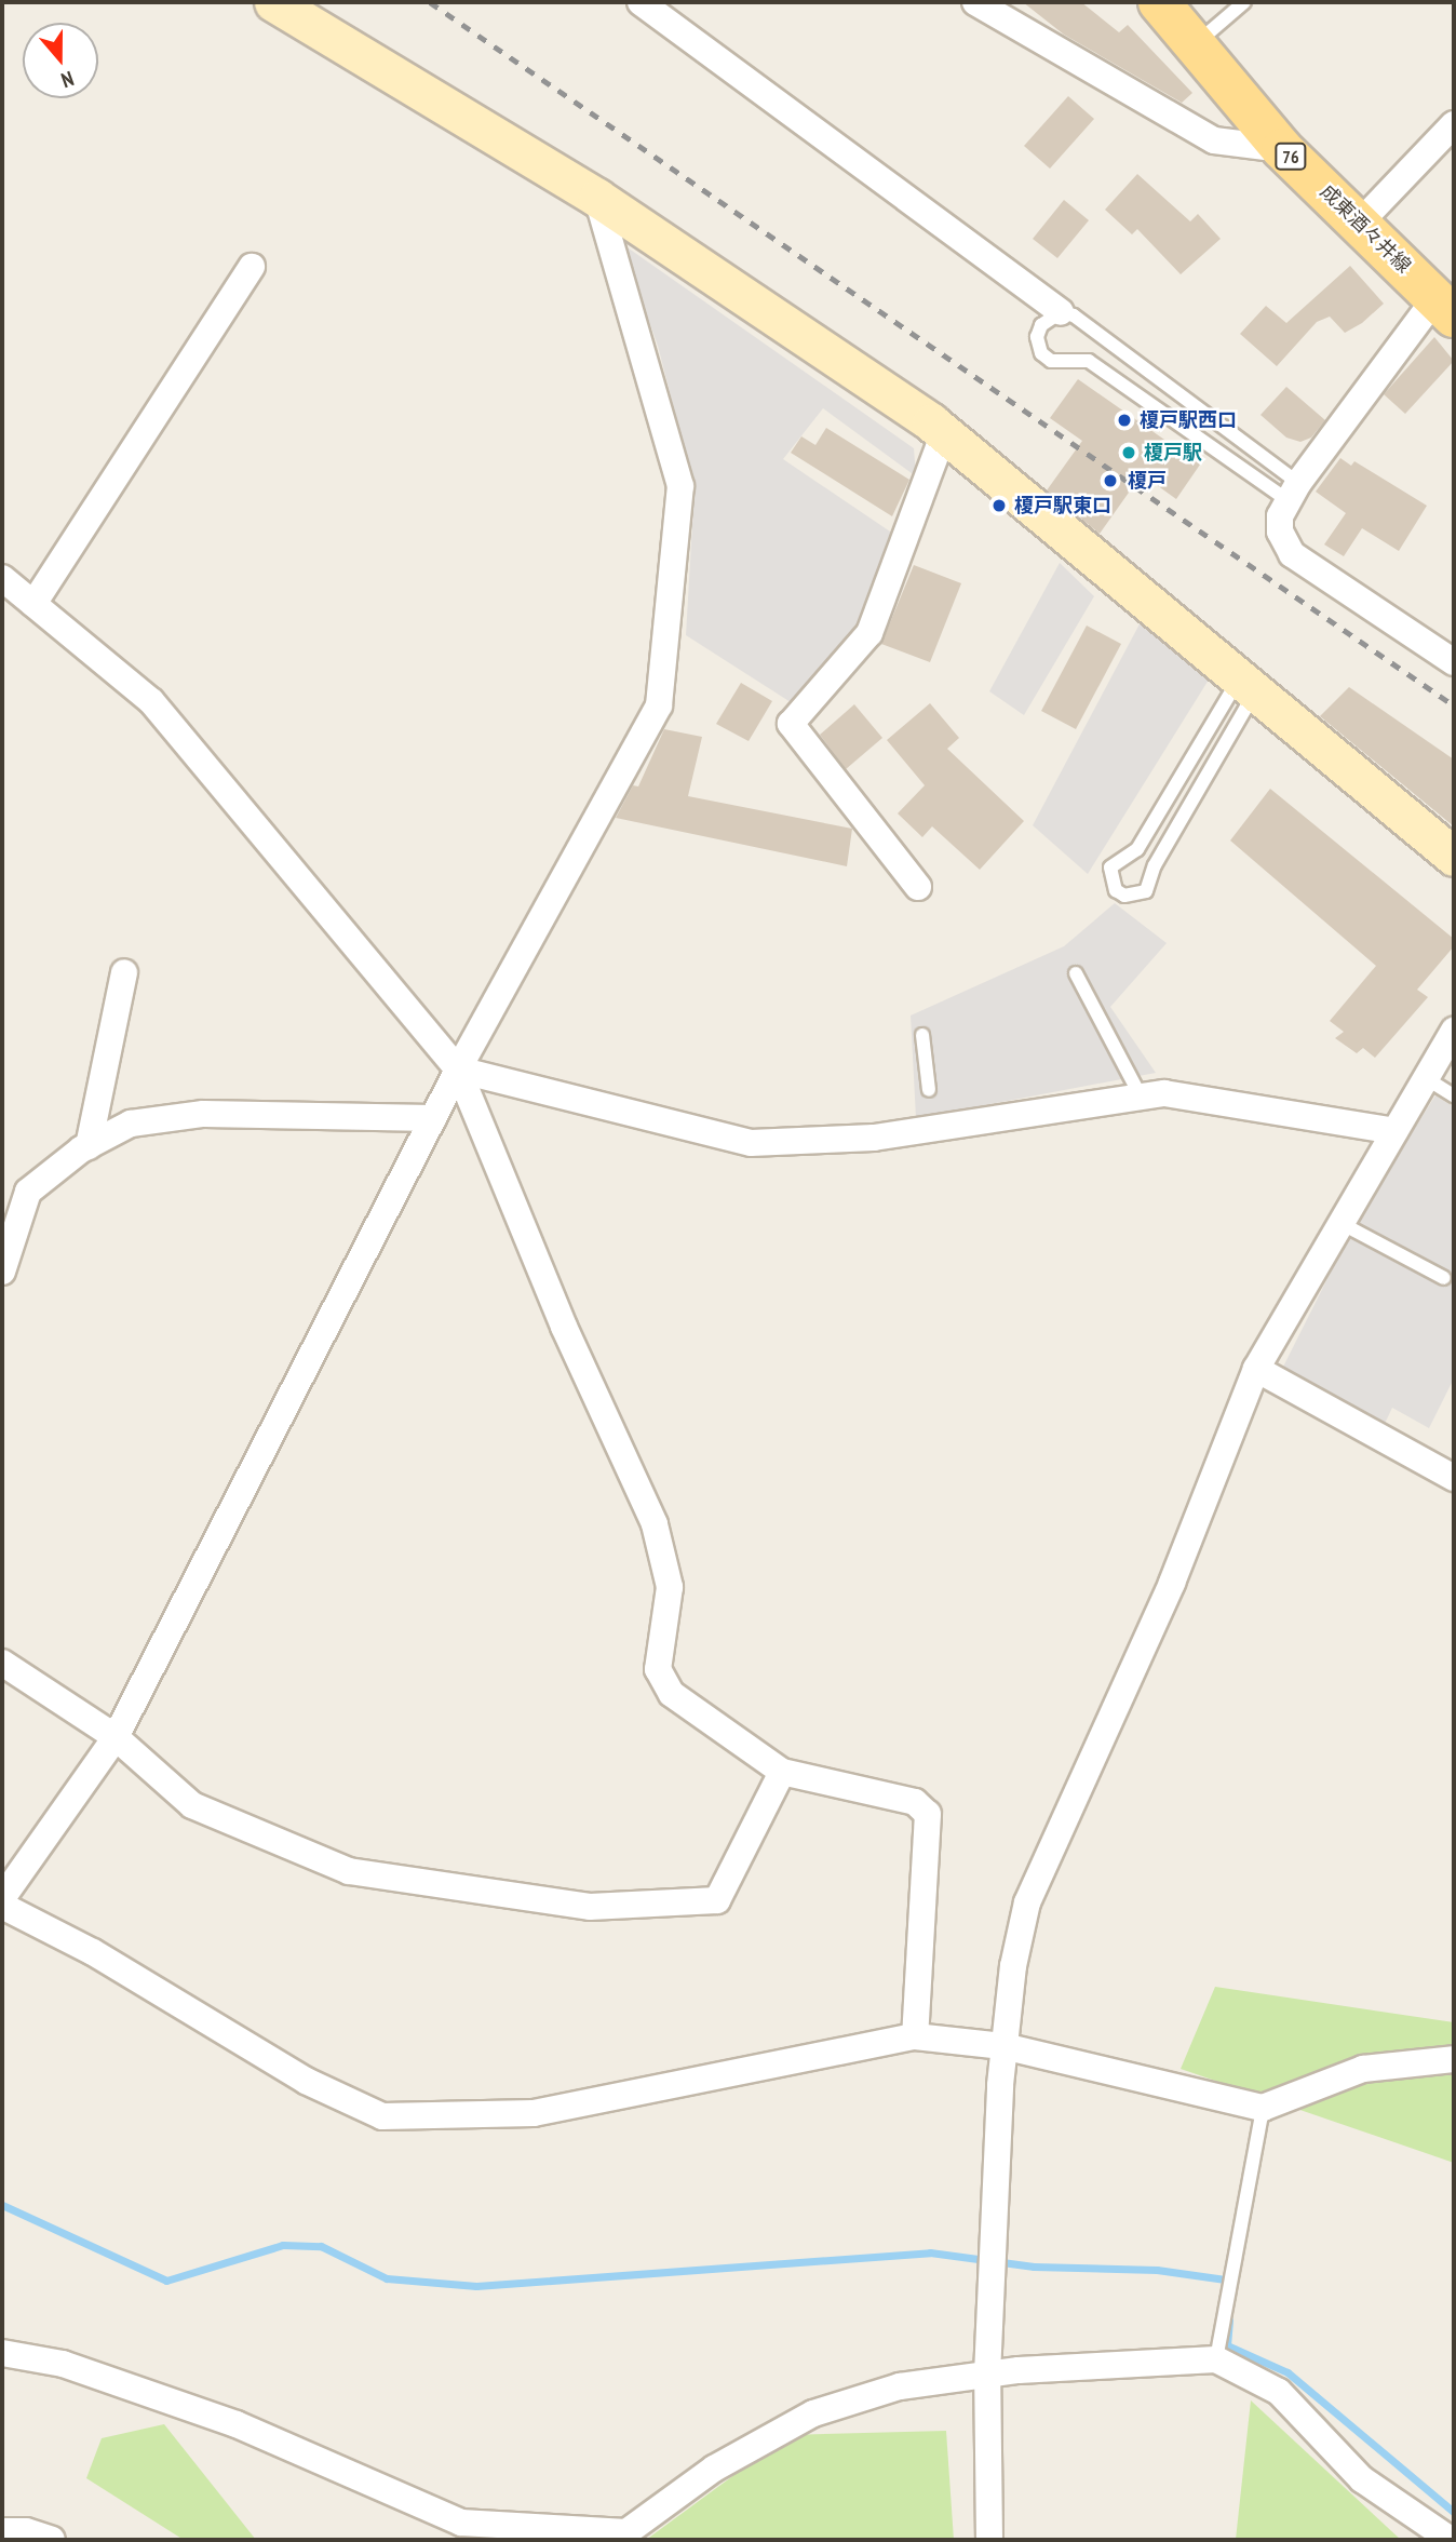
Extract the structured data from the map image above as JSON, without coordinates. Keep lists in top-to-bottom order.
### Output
{
  "streets": {
    "main road": ["76", "成東酒々井線"]
  },
  "places": [
    "榎戸駅西口",
    "榎戸駅",
    "榎戸",
    "榎戸駅東口"
  ],
  "north": "bottom"
}
